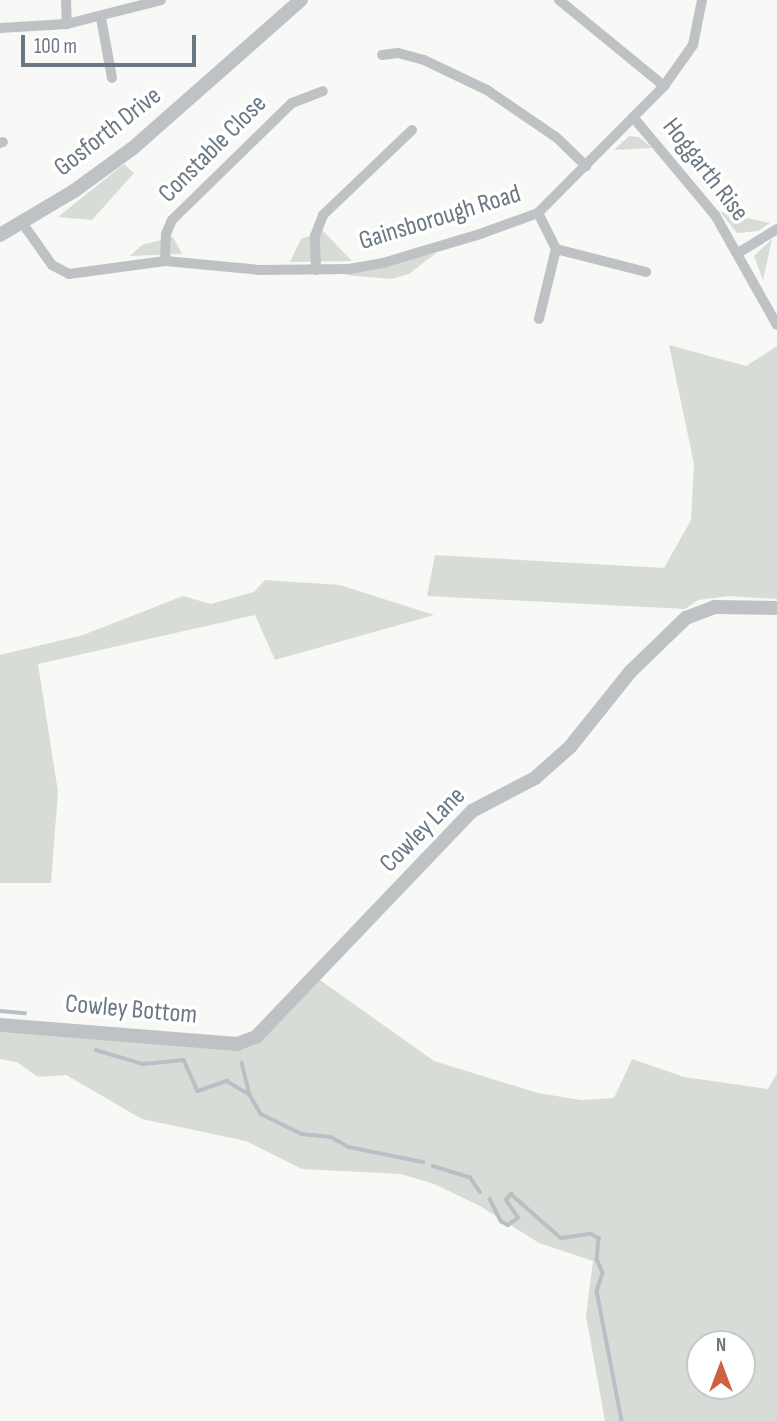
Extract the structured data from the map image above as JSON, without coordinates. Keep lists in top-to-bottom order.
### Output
{
  "streets": {
    "street": [
      "Gosforth Drive",
      "Constable Close",
      "Hoggarth Rise",
      "Gainsborough Road",
      "Cowley Lane",
      "Cowley Bottom"
    ]
  },
  "crossings": [
    ["Gosforth Drive", "Gainsborough Road"],
    ["Constable Close", "Gainsborough Road"],
    ["Hoggarth Rise", "Gainsborough Road"],
    ["Cowley Lane", "Cowley Bottom"]
  ],
  "scale_bar": "100 m",
  "north": "top"
}
